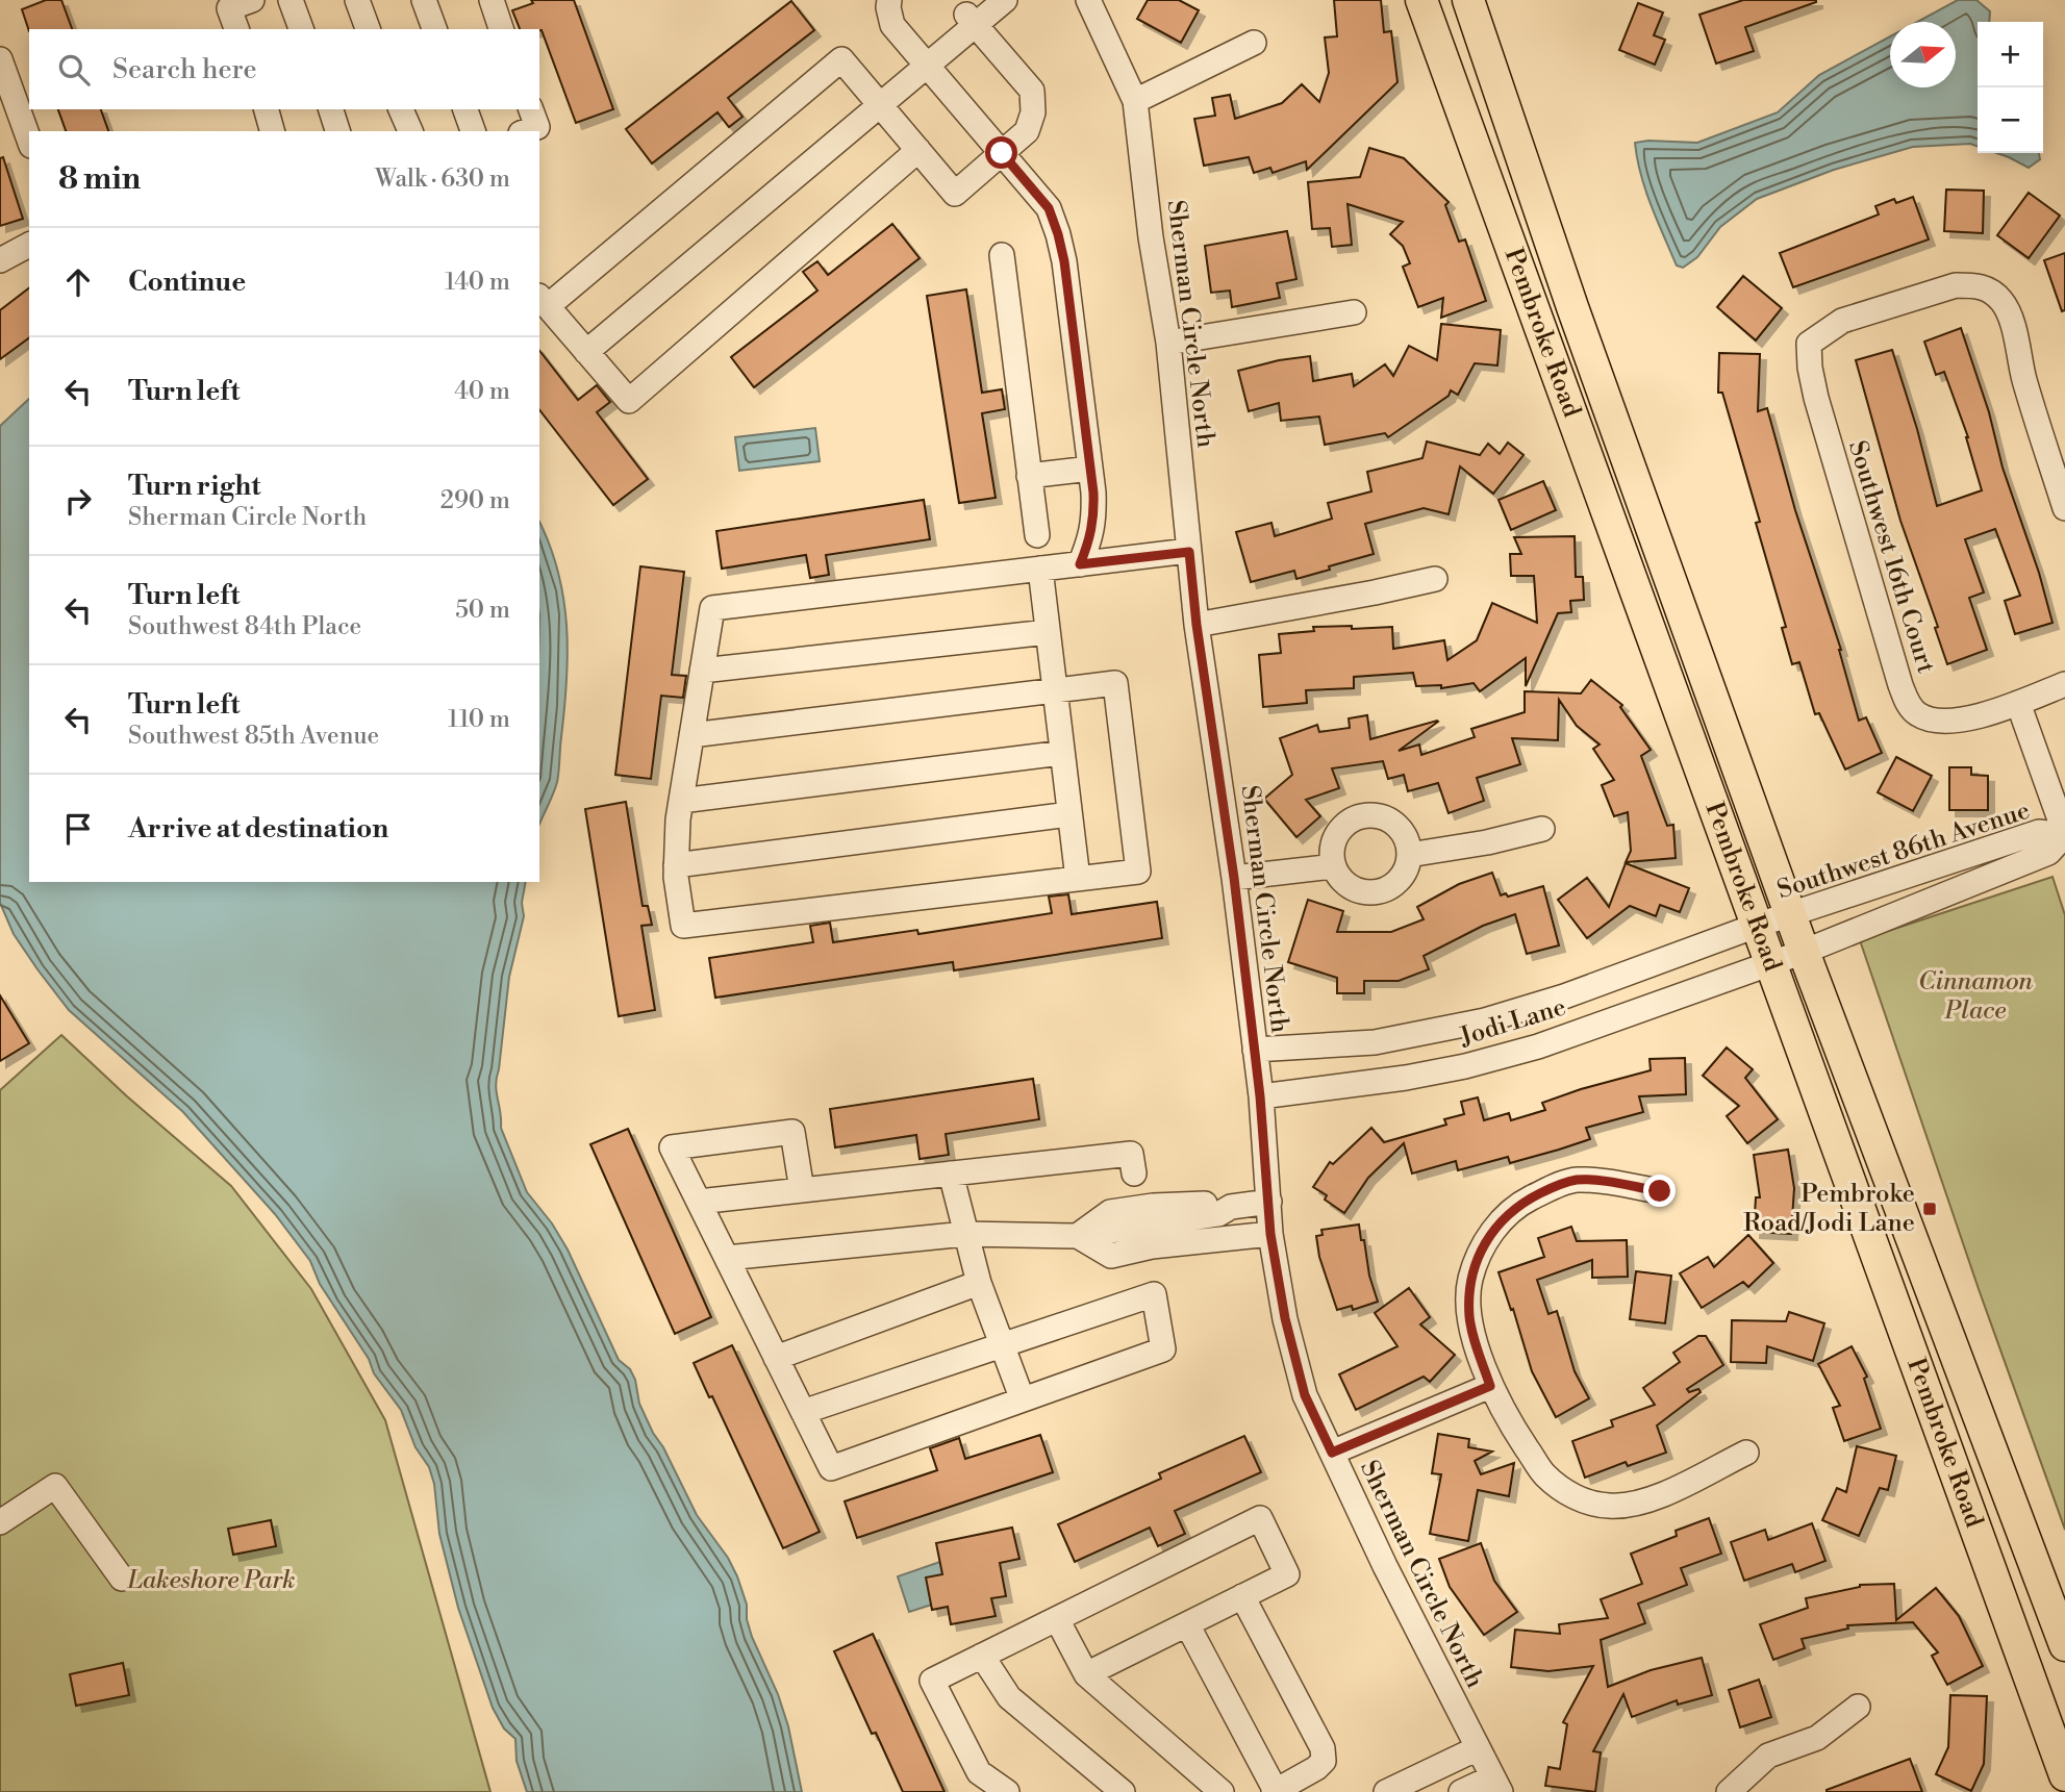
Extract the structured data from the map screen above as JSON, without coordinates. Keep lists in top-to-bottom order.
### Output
{
  "streets": {
    "main road": ["Pembroke Road"],
    "street": [
      "Sherman Circle North",
      "Southwest 16th Court",
      "Southwest 86th Avenue",
      "Jodi Lane"
    ]
  },
  "crossings": [
    ["Sherman Circle North", "Jodi Lane"],
    ["Pembroke Road", "Southwest 86th Avenue"],
    ["Pembroke Road", "Jodi Lane"],
    ["Southwest 86th Avenue", "Jodi Lane"]
  ],
  "parks": ["Cinnamon Place", "Lakeshore Park"],
  "places": {
    "transit": ["Pembroke Road/Jodi Lane"]
  },
  "north": "right",
  "page": {
    "map_buttons": ["+", "−"],
    "search": "Search here",
    "heading": ["8 min", "Walk · 630 m"],
    "list": [
      ["Continue", "140 m"],
      ["Turn left", "40 m"],
      ["Turn right", "Sherman Circle North", "290 m"],
      ["Turn left", "Southwest 84th Place", "50 m"],
      ["Turn left", "Southwest 85th Avenue", "110 m"],
      "Arrive at destination"
    ]
  }
}
